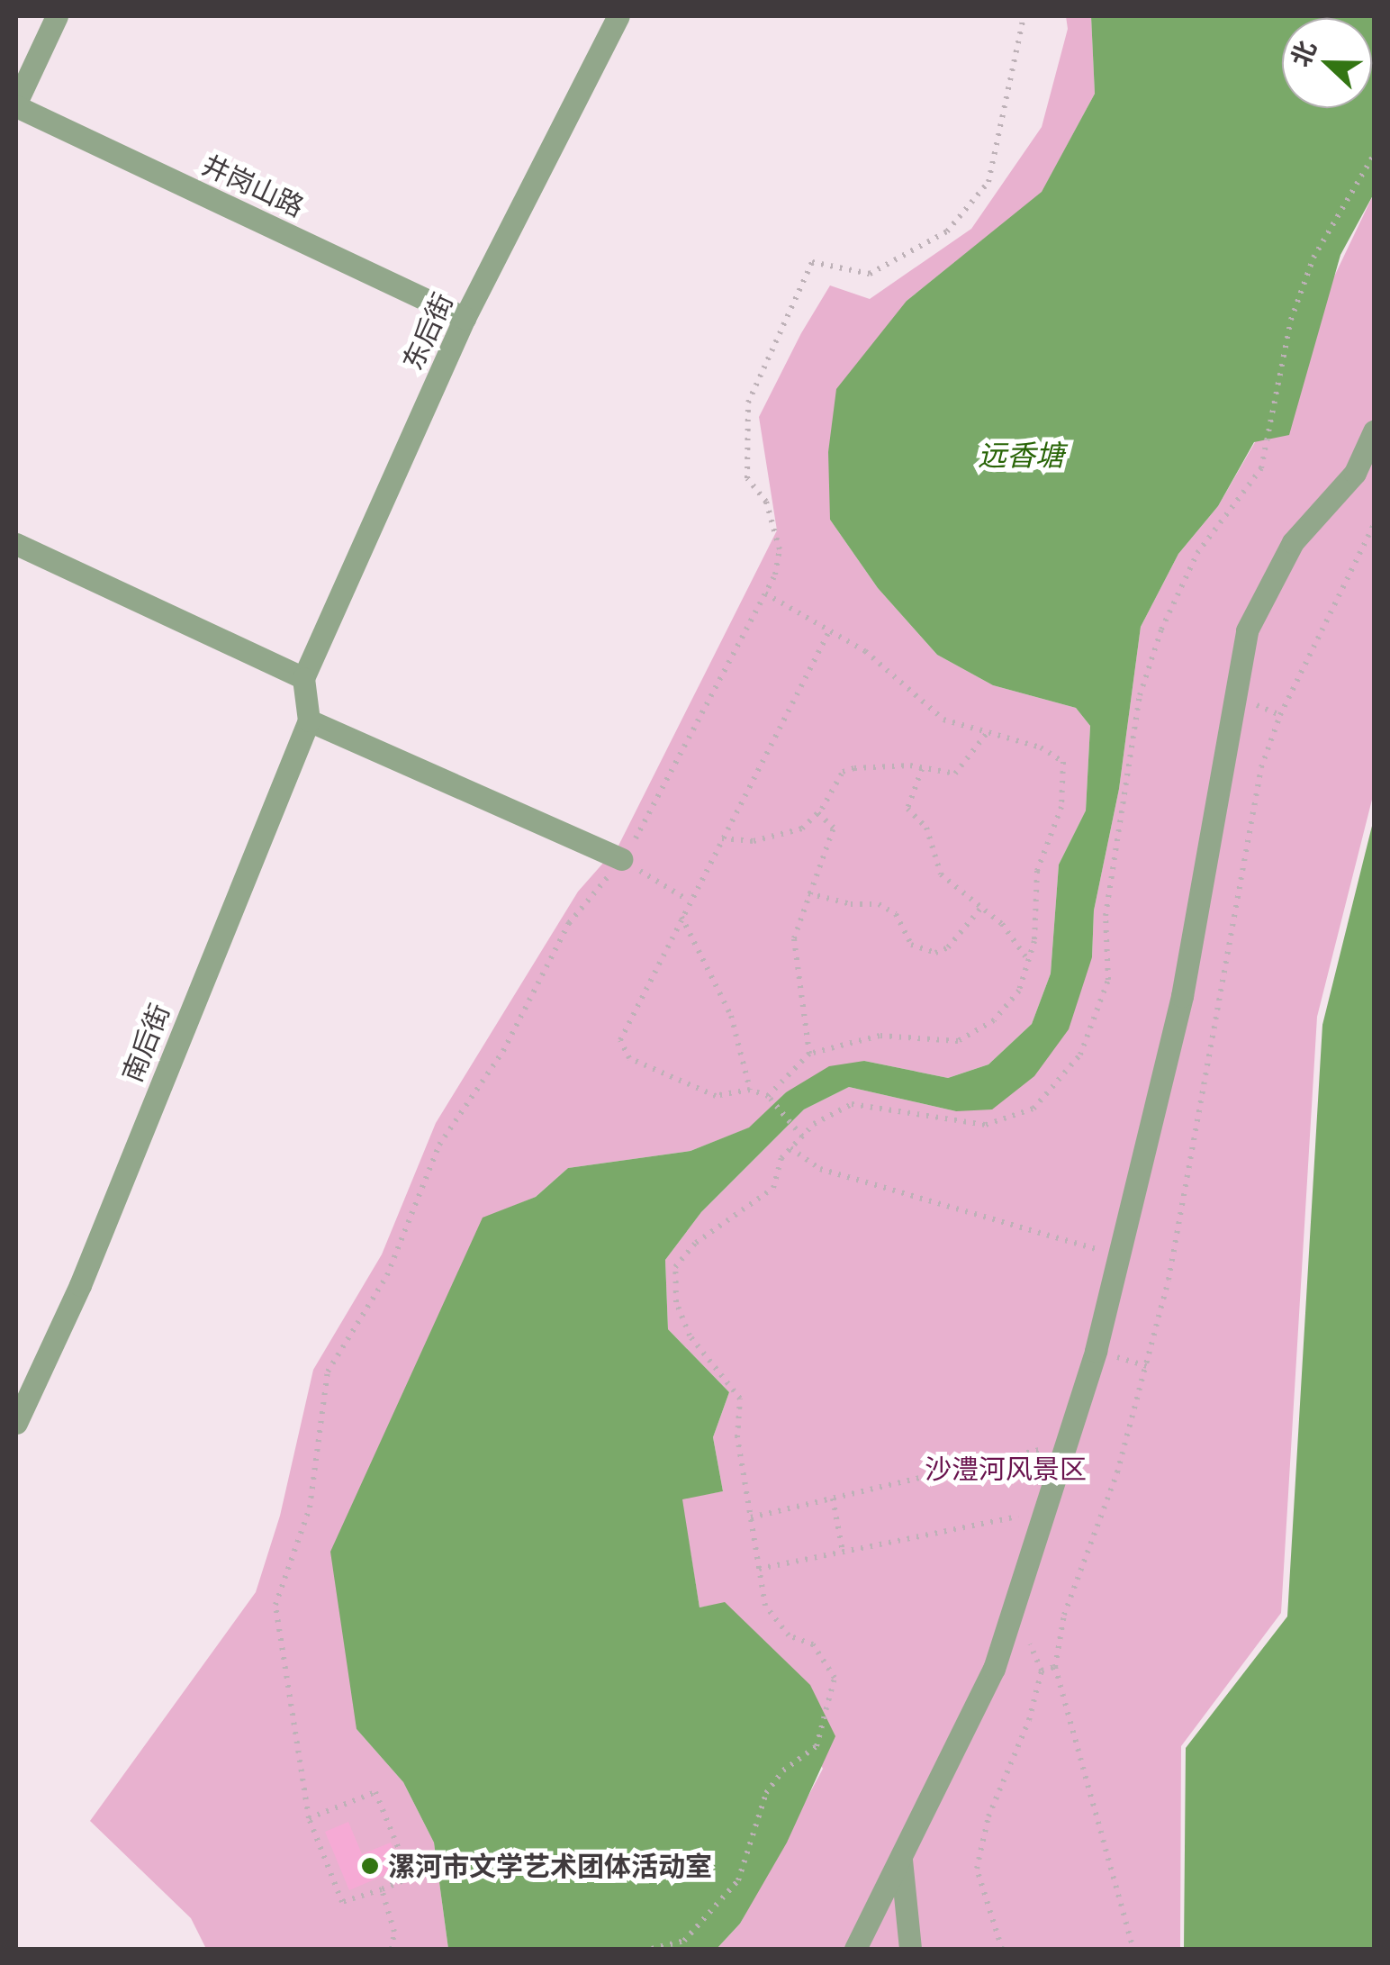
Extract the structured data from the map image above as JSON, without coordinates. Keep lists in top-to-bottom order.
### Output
{
  "streets": {
    "street": ["井岗山路", "东后街", "南后街"]
  },
  "crossings": [
    ["井岗山路", "东后街"],
    ["东后街", "南后街"]
  ],
  "water": ["远香塘"],
  "parks": ["沙澧河风景区"],
  "places": ["漯河市文学艺术团体活动室"],
  "north": "left"
}
